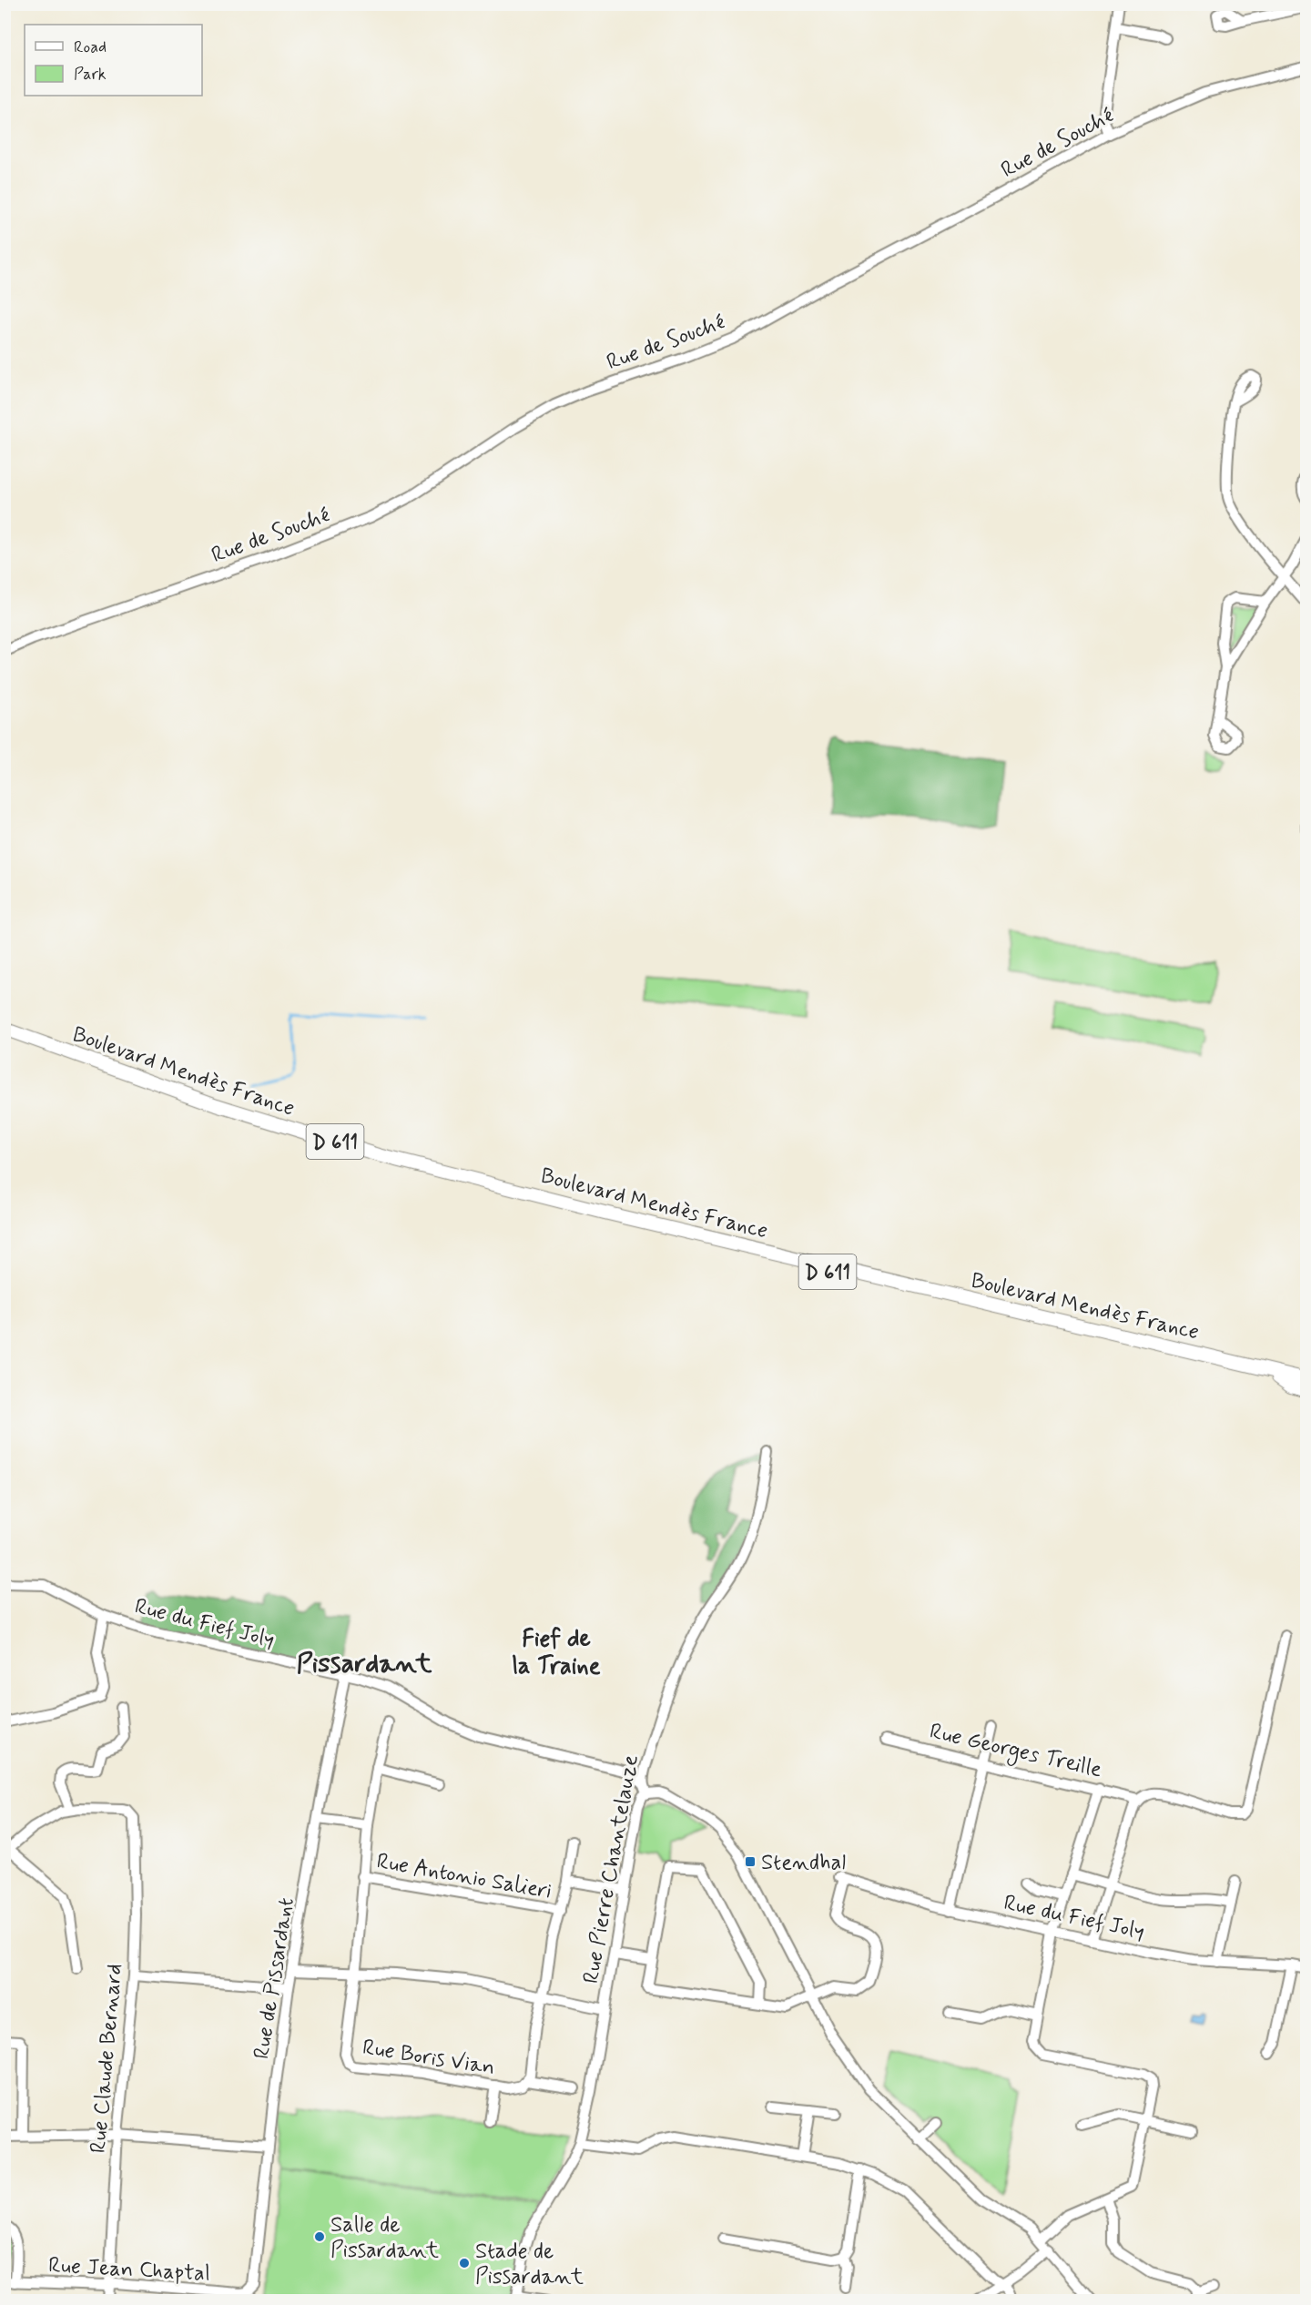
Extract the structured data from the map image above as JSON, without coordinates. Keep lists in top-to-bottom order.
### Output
{
  "streets": {
    "main road": ["Boulevard Mendès France", "D 611"],
    "street": [
      "Rue de Souché",
      "Rue du Fief Joly",
      "Rue Georges Treille",
      "Rue Pierre Chantelauze",
      "Rue Antonio Salieri",
      "Rue de Pissardant",
      "Rue Boris Vian",
      "Rue Claude Bernard",
      "Rue Jean Chaptal"
    ]
  },
  "crossings": [
    ["Rue du Fief Joly", "Rue Pierre Chantelauze"],
    ["Rue du Fief Joly", "Rue de Pissardant"],
    ["Rue de Pissardant", "Rue Jean Chaptal"],
    ["Rue Claude Bernard", "Rue Jean Chaptal"]
  ],
  "districts": ["Fief de la Traine", "Pissardant"],
  "places": {
    "transit": ["Stendhal"],
    "other": ["Salle de Pissardant", "Stade de Pissardant"]
  },
  "legend": ["Road", "Park"]
}
